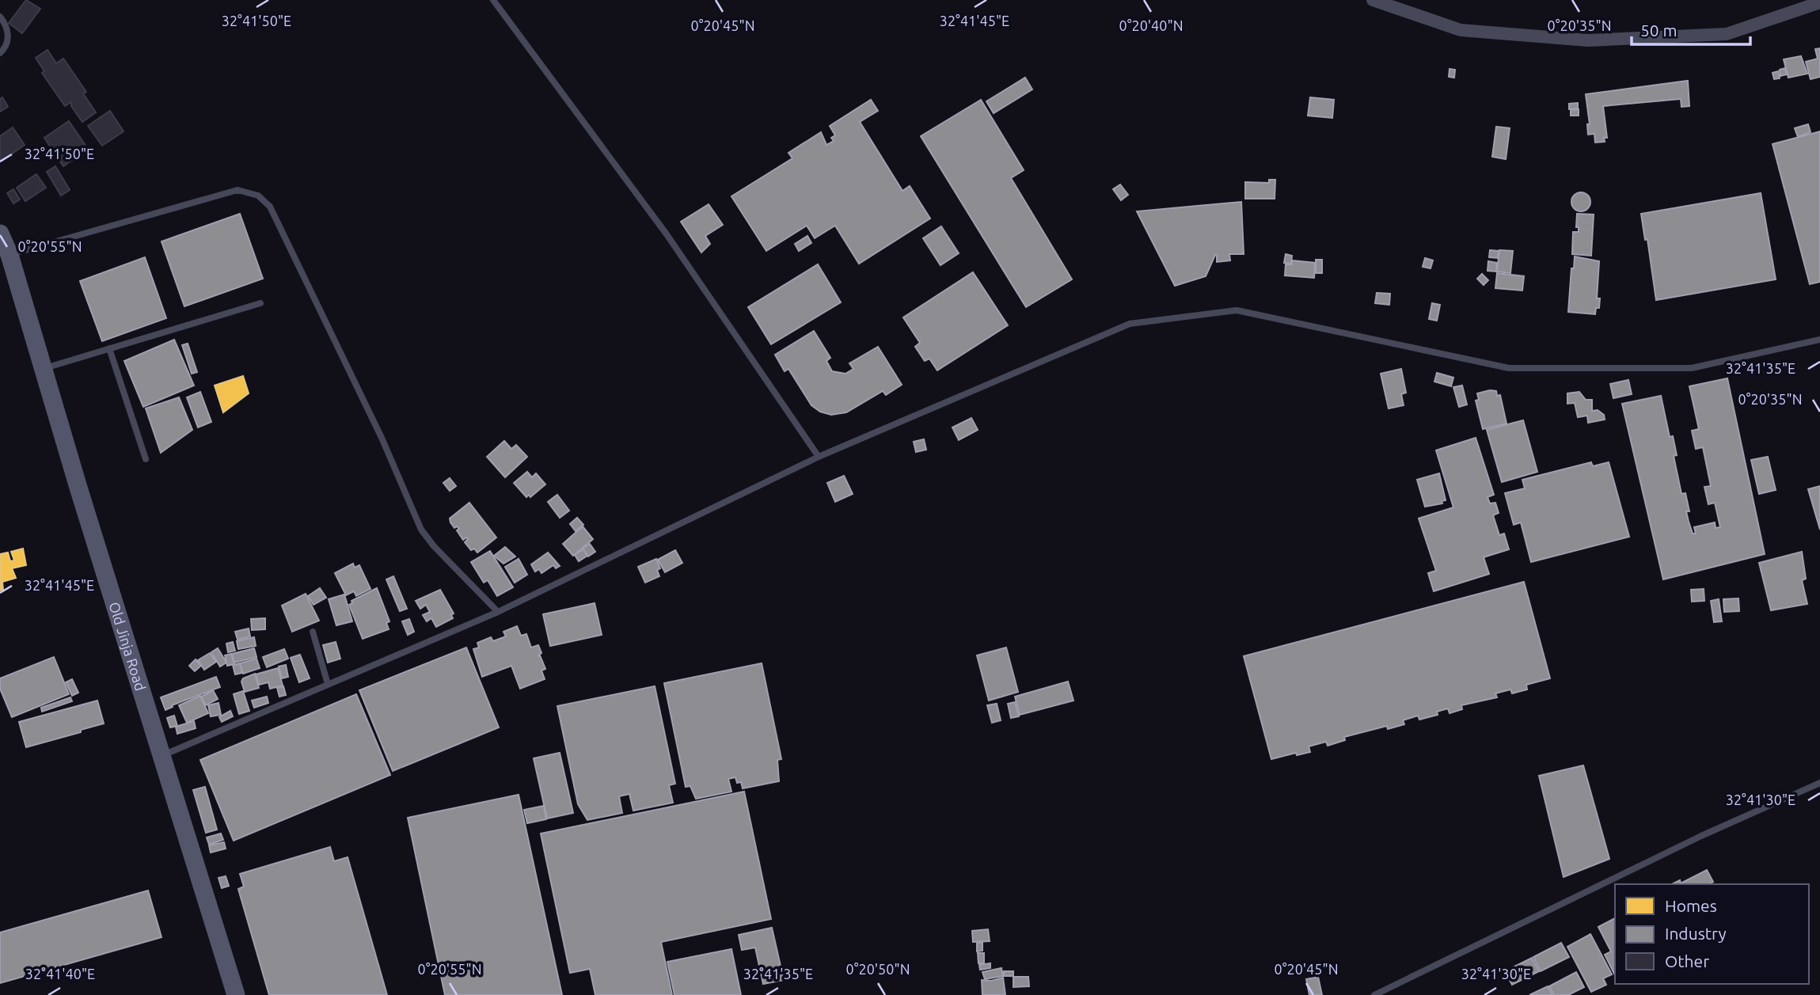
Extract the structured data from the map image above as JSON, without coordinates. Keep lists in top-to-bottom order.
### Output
{
  "streets": {
    "main road": ["Old Jinja Road"]
  },
  "legend": ["Homes", "Industry", "Other"],
  "scale_bar": "50 m",
  "coordinates": [
    "32°41'50\"E",
    "32°41'45\"E",
    "0°20'35\"N",
    "0°20'45\"N",
    "0°20'40\"N",
    "0°20'55\"N",
    "32°41'35\"E",
    "32°41'30\"E",
    "0°20'50\"N",
    "32°41'40\"E"
  ]
}
